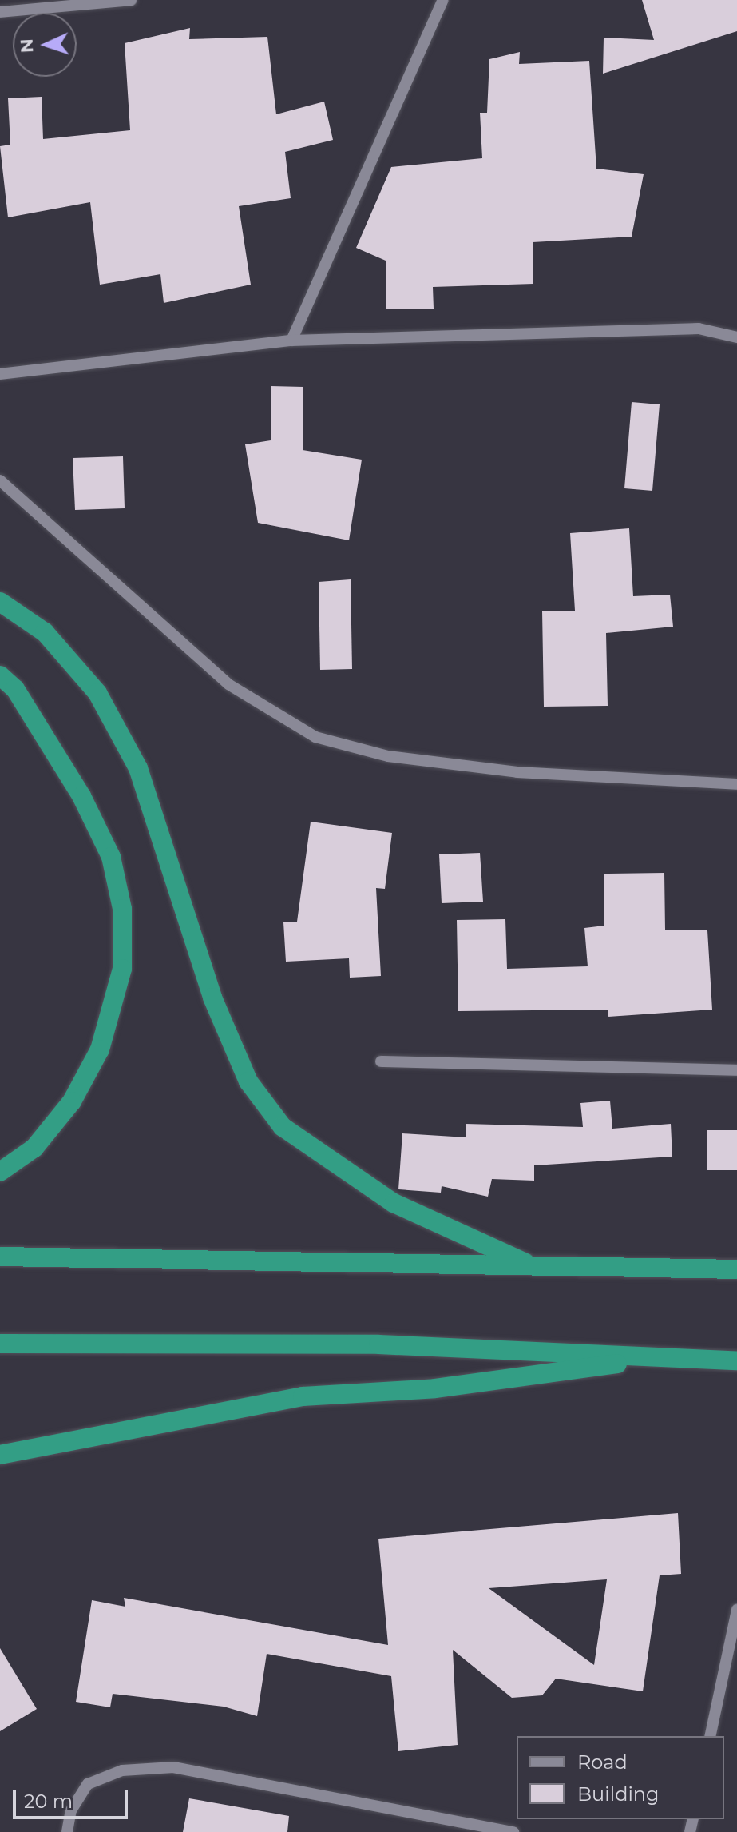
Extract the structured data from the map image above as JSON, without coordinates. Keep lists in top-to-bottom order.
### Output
{
  "legend": ["Road", "Building"],
  "scale_bar": "20 m",
  "north": "left"
}
